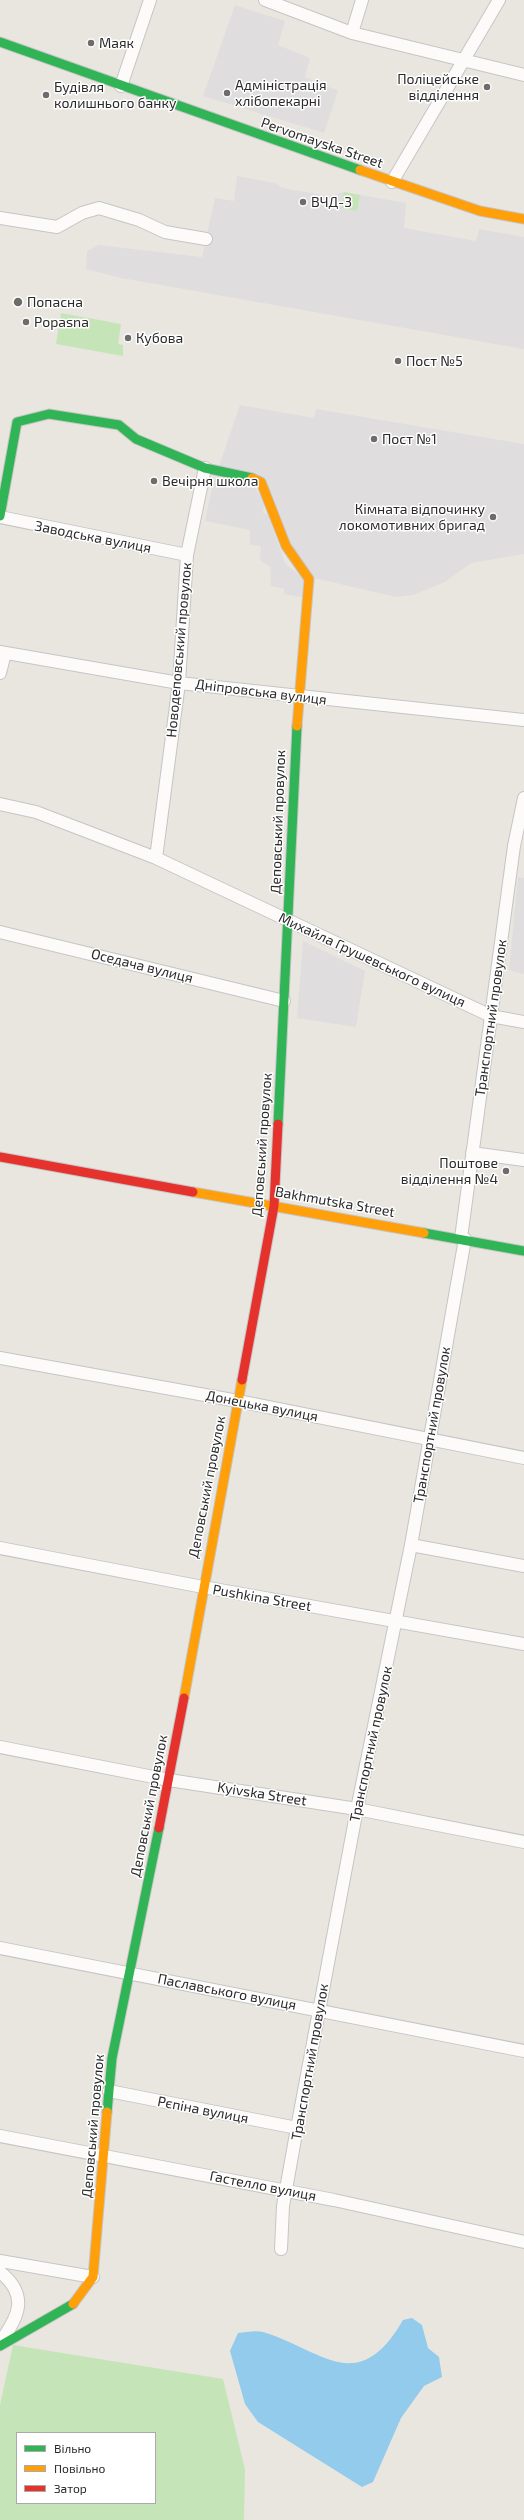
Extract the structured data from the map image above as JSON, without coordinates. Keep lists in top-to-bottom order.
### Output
{
  "streets": {
    "street": [
      "Pervomayska Street",
      "Заводська вулиця",
      "Новодеповський провулок",
      "Дніпровська вулиця",
      "Деповський провулок",
      "Михайла Грушевського вулиця",
      "Оседача вулиця",
      "Транспортний провулок",
      "Bakhmutska Street",
      "Донецька вулиця",
      "Pushkina Street",
      "Kyivska Street",
      "Паславського вулиця",
      "Рєпіна вулиця",
      "Гастелло вулиця"
    ]
  },
  "crossings": [
    ["Заводська вулиця", "Новодеповський провулок"],
    ["Новодеповський провулок", "Дніпровська вулиця"],
    ["Новодеповський провулок", "Деповський провулок"],
    ["Новодеповський провулок", "Михайла Грушевського вулиця"],
    ["Дніпровська вулиця", "Деповський провулок"],
    ["Деповський провулок", "Михайла Грушевського вулиця"],
    ["Деповський провулок", "Оседача вулиця"],
    ["Деповський провулок", "Bakhmutska Street"],
    ["Деповський провулок", "Донецька вулиця"],
    ["Деповський провулок", "Pushkina Street"],
    ["Деповський провулок", "Kyivska Street"],
    ["Деповський провулок", "Паславського вулиця"],
    ["Деповський провулок", "Рєпіна вулиця"],
    ["Деповський провулок", "Гастелло вулиця"],
    ["Михайла Грушевського вулиця", "Транспортний провулок"],
    ["Транспортний провулок", "Bakhmutska Street"],
    ["Транспортний провулок", "Донецька вулиця"],
    ["Транспортний провулок", "Pushkina Street"],
    ["Транспортний провулок", "Kyivska Street"],
    ["Транспортний провулок", "Паславського вулиця"],
    ["Транспортний провулок", "Рєпіна вулиця"],
    ["Транспортний провулок", "Гастелло вулиця"]
  ],
  "places": [
    "Маяк",
    "Поліцейське відділення",
    "Адміністрація хлібопекарні",
    "Будівля колишнього банку",
    "ВЧД-3",
    "Попасна",
    "Popasna",
    "Кубова",
    "Пост №5",
    "Пост №1",
    "Вечірня школа",
    "Кімната відпочинку локомотивних бригад",
    "Поштове відділення №4"
  ],
  "legend": ["Вільно", "Повільно", "Затор"]
}
